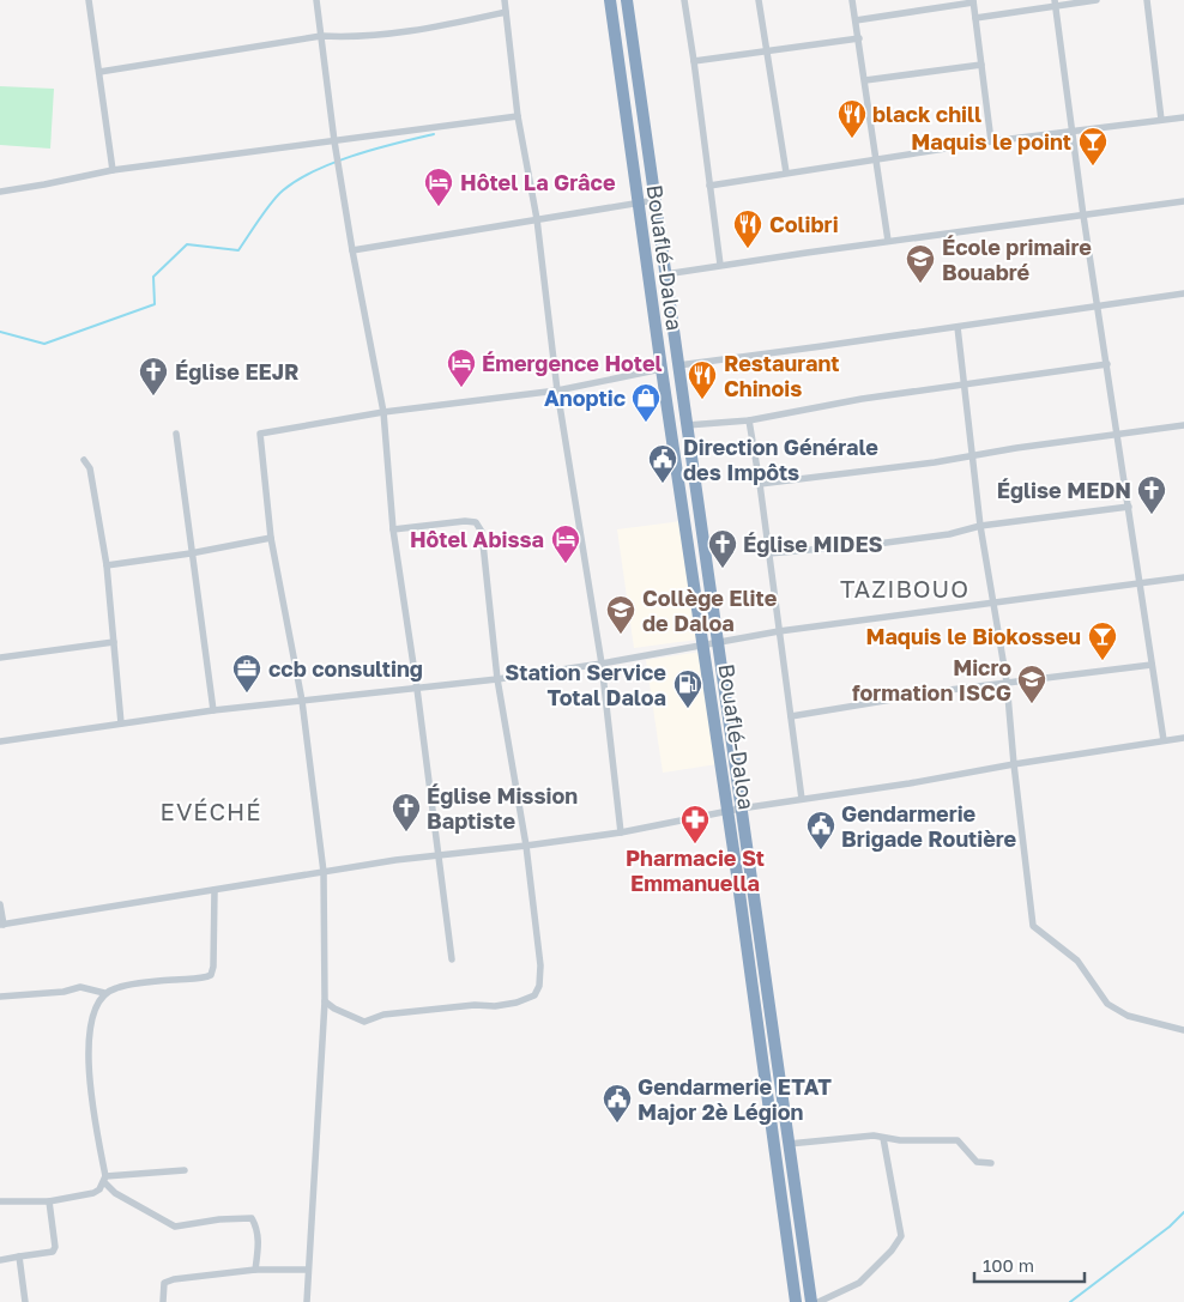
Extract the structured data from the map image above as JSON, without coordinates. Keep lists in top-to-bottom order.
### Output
{
  "streets": {
    "highway": ["Bouaflé-Daloa"]
  },
  "districts": ["TAZIBOUO", "EVÉCHÉ"],
  "places": {
    "restaurant": ["black chill", "Colibri", "Restaurant Chinois"],
    "bar": ["Maquis le point", "Maquis le Biokosseu"],
    "hotel": ["Hôtel La Grâce", "Émergence Hotel", "Hôtel Abissa"],
    "school or university": ["École primaire Bouabré", "Collège Elite de Daloa", "Micro formation ISCG"],
    "church": [
      "Église EEJR",
      "Église MEDN",
      "Église MIDES",
      "Église Mission Baptiste"
    ],
    "shop": ["Anoptic"],
    "public building": ["Direction Générale des Impôts", "Gendarmerie Brigade Routière", "Gendarmerie ETAT Major 2è Légion"],
    "office": ["ccb consulting"],
    "fuel station": ["Station Service Total Daloa"],
    "pharmacy": ["Pharmacie St Emmanuella"]
  },
  "scale_bar": "100 m"
}
